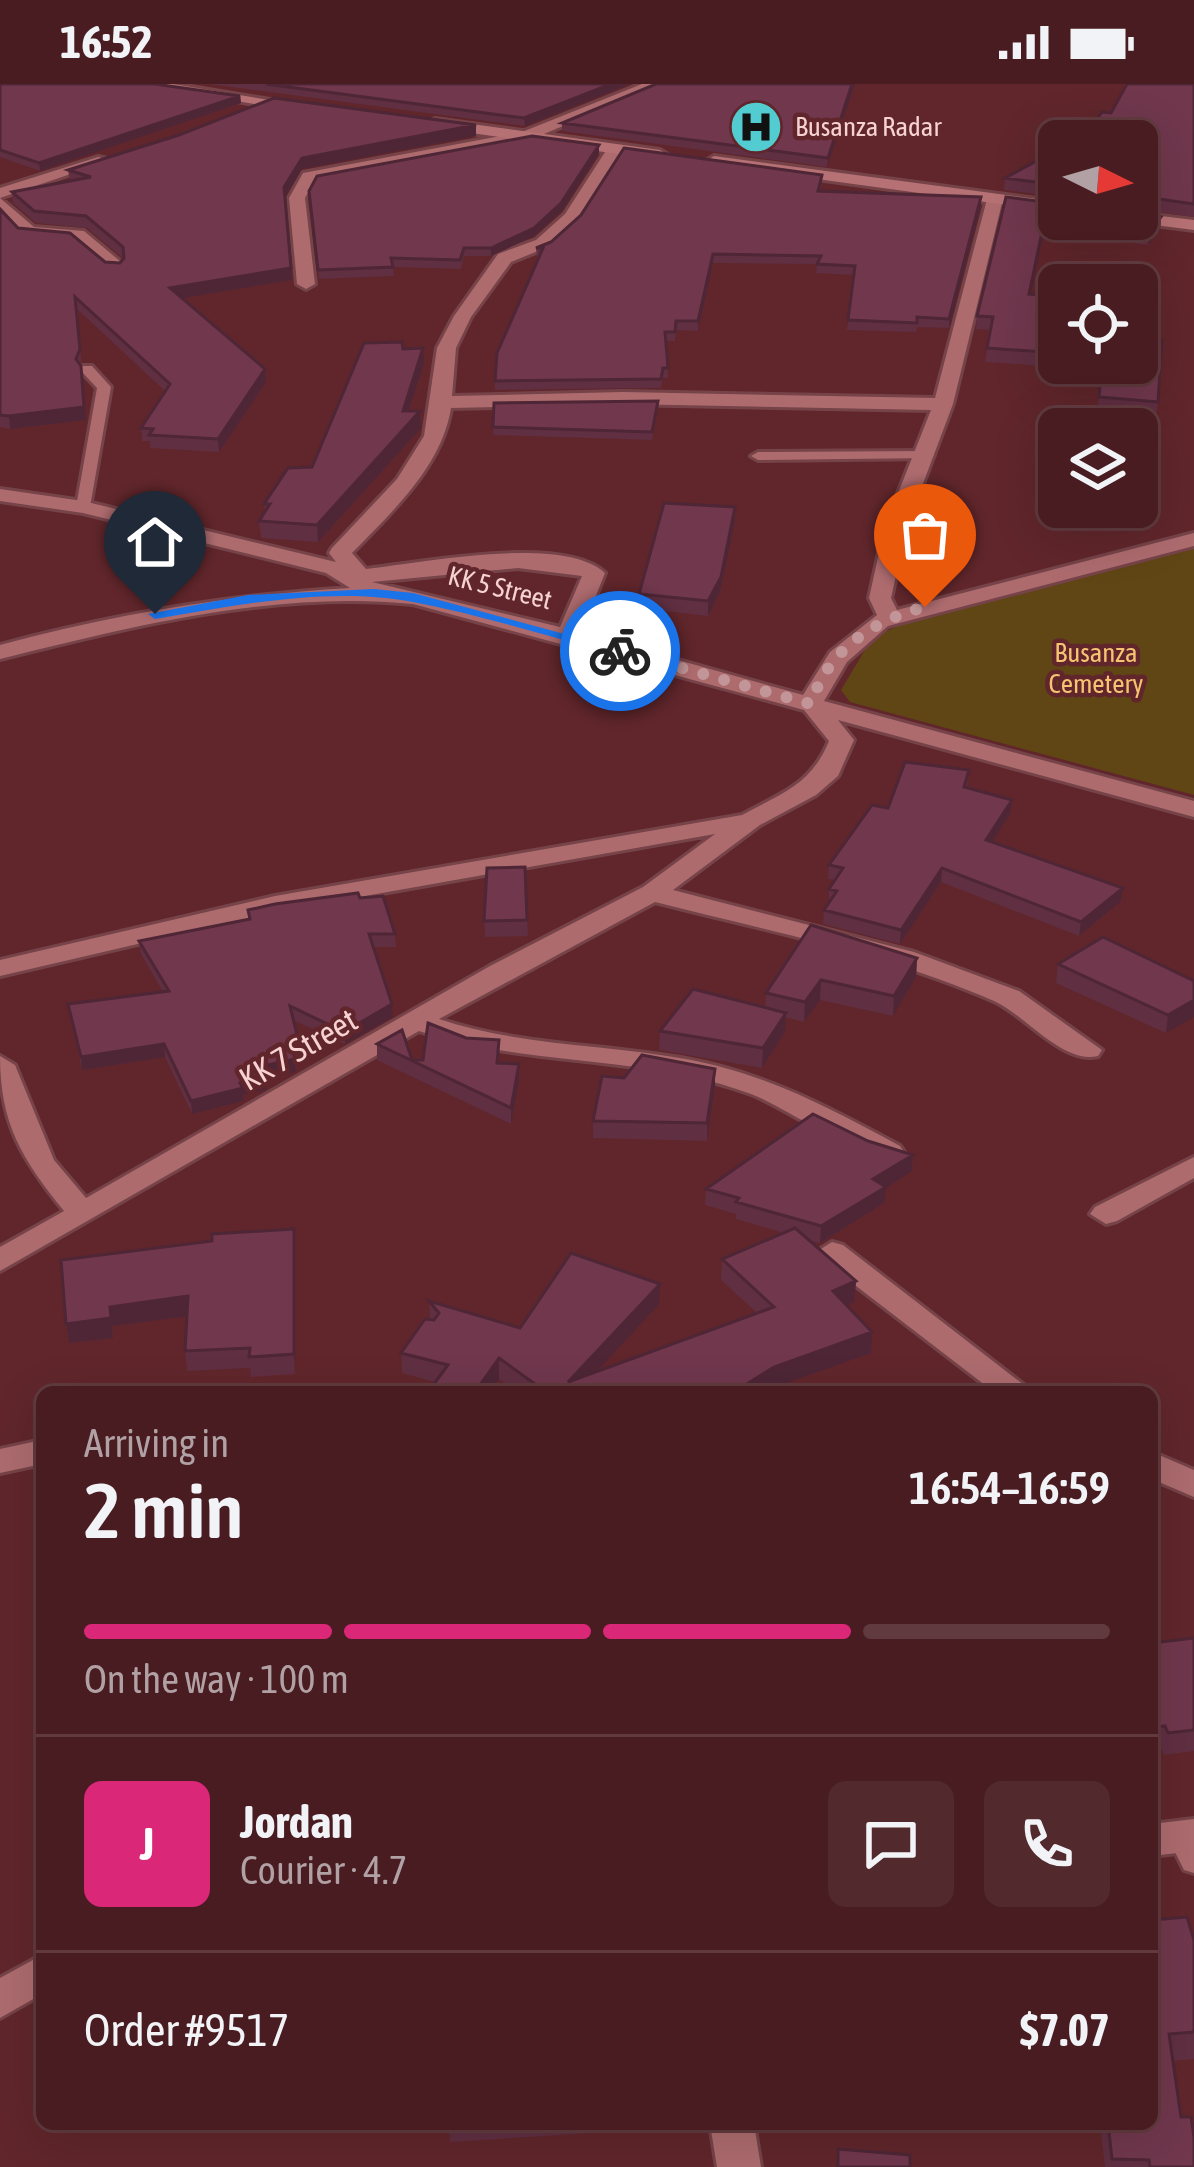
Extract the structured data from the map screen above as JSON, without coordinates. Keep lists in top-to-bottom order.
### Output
{
  "streets": {
    "street": ["KK 5 Street", "KK 7 Street"]
  },
  "crossings": [
    ["KK 5 Street", "KK 7 Street"]
  ],
  "parks": ["Busanza Cemetery"],
  "places": {
    "hospital": ["Busanza Radar"]
  },
  "north": "right",
  "page": {
    "status": "16:52",
    "heading": ["2 min", "Arriving in", "16:54–16:59"],
    "panel": [
      "Jordan",
      "Courier · 4.7",
      "Order #9517",
      "$7.07"
    ],
    "bar": "On the way · 100 m",
    "round": "J"
  }
}
